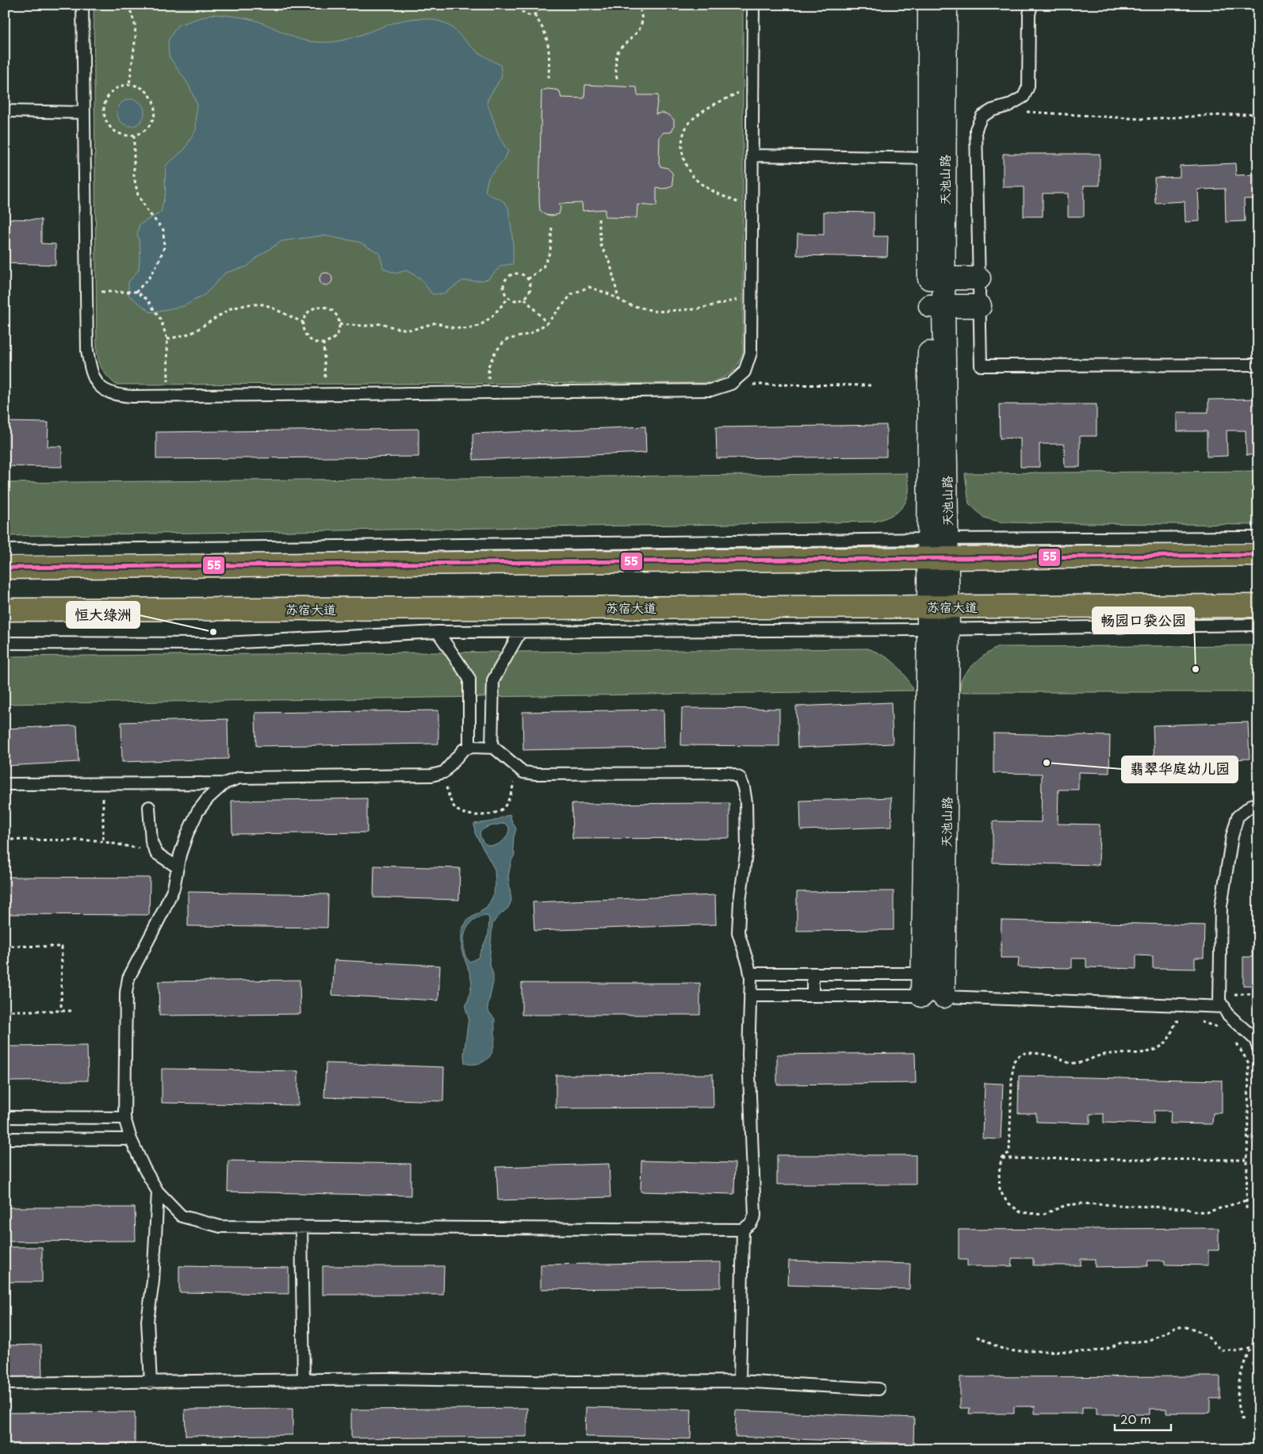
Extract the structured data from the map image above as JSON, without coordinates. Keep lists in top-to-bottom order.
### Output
{
  "streets": {
    "main road": ["苏宿大道"],
    "street": ["天池山路"]
  },
  "crossings": [
    ["天池山路", "苏宿大道"]
  ],
  "places": ["恒大绿洲", "畅园口袋公园", "翡翠华庭幼儿园"],
  "lines": ["transit line 55"],
  "scale_bar": "20 m"
}
